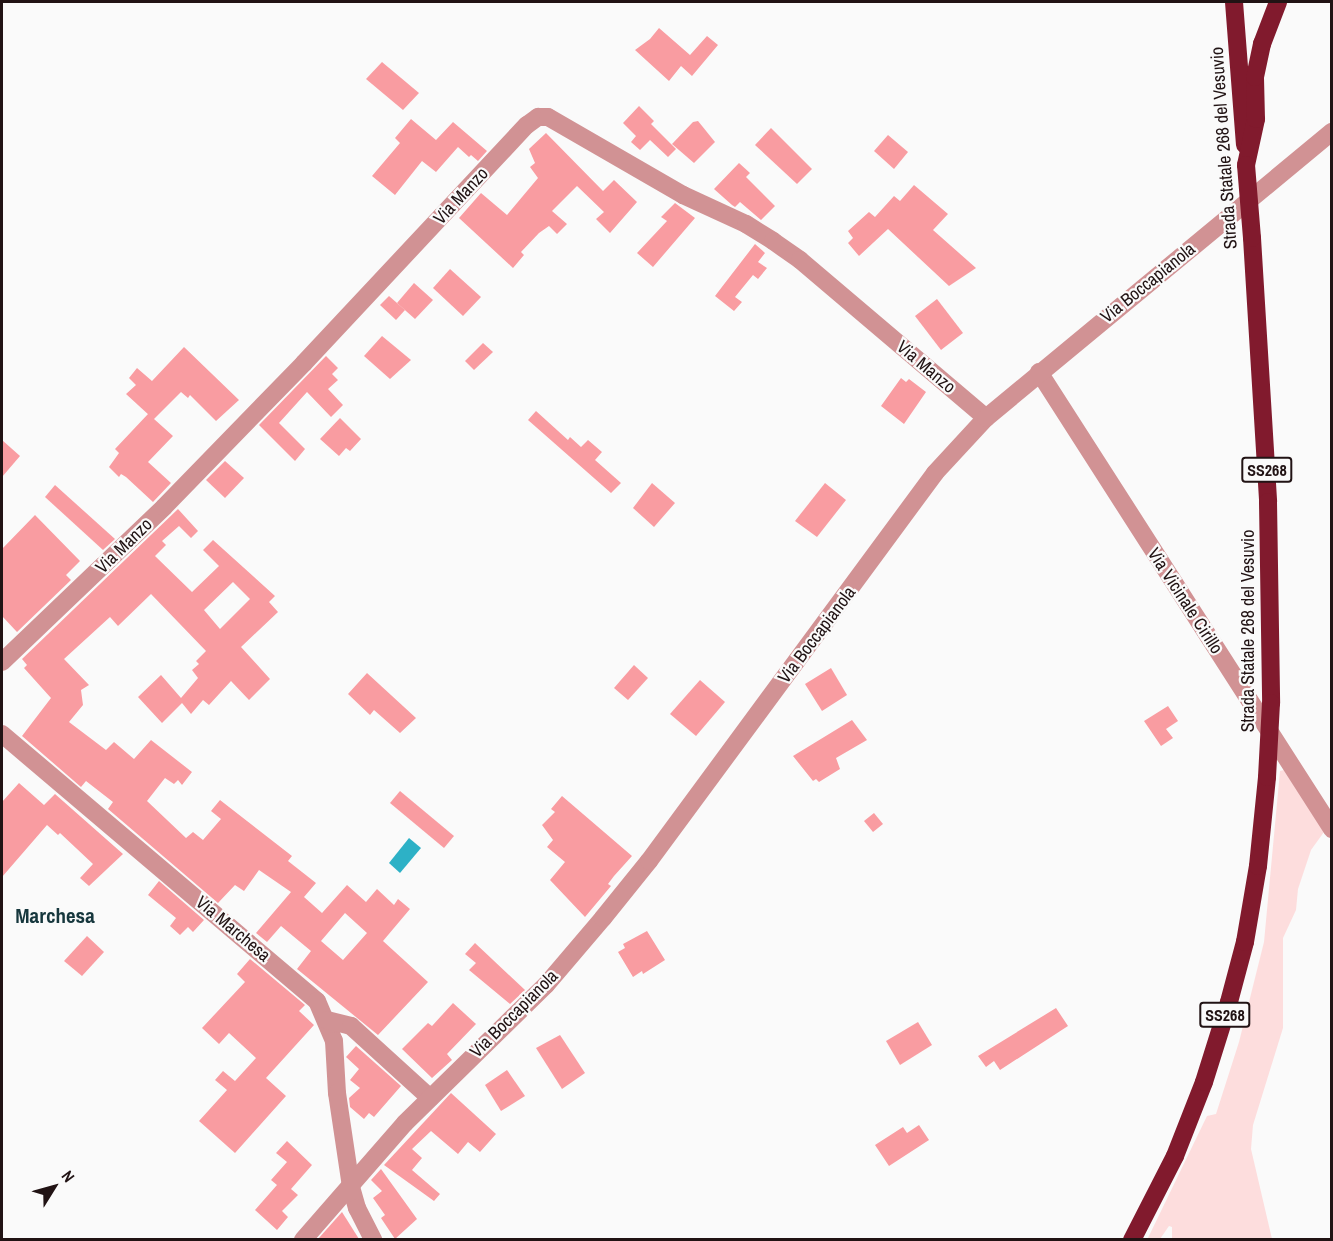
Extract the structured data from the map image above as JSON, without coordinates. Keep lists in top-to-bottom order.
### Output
{
  "streets": {
    "highway": ["Strada Statale 268 del Vesuvio", "SS268"],
    "street": [
      "Via Manzo",
      "Via Boccapianola",
      "Via Vicinale Cirillo",
      "Via Marchesa"
    ]
  },
  "crossings": [
    ["Via Manzo", "Via Boccapianola"],
    ["Via Boccapianola", "Via Vicinale Cirillo"],
    ["Via Boccapianola", "Via Marchesa"]
  ],
  "districts": ["Marchesa"],
  "north": "top right"
}
